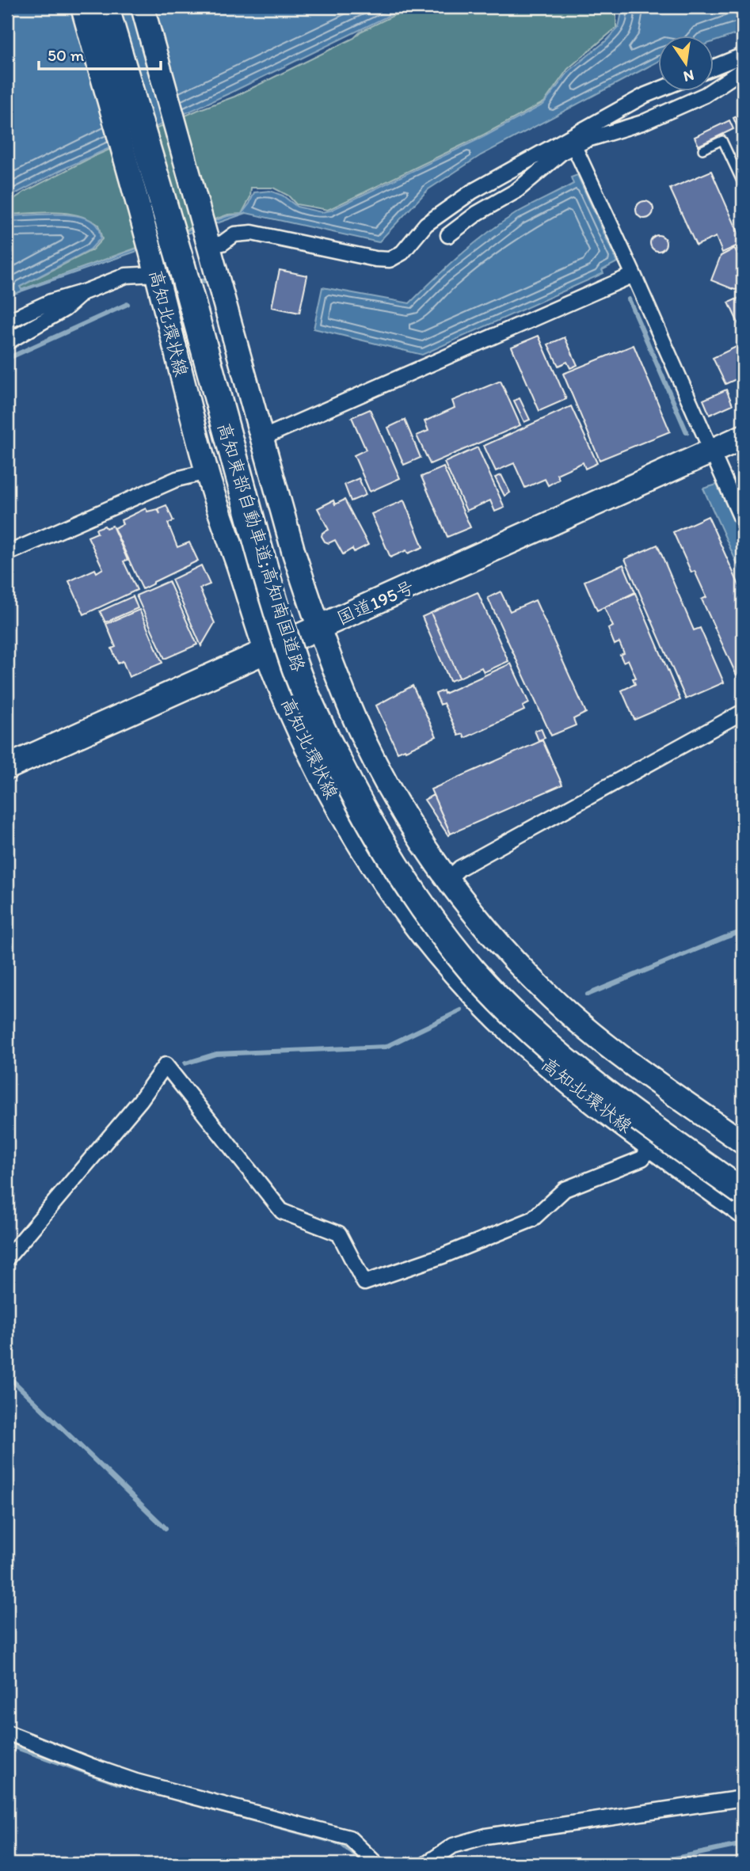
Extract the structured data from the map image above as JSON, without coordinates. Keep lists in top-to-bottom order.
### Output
{
  "streets": {
    "highway": ["高知東部自動車道;高知南国道路", "国道195号"],
    "main road": ["高知北環状線"]
  },
  "crossings": [
    ["高知北環状線", "国道195号"]
  ],
  "scale_bar": "50 m",
  "north": "bottom"
}
